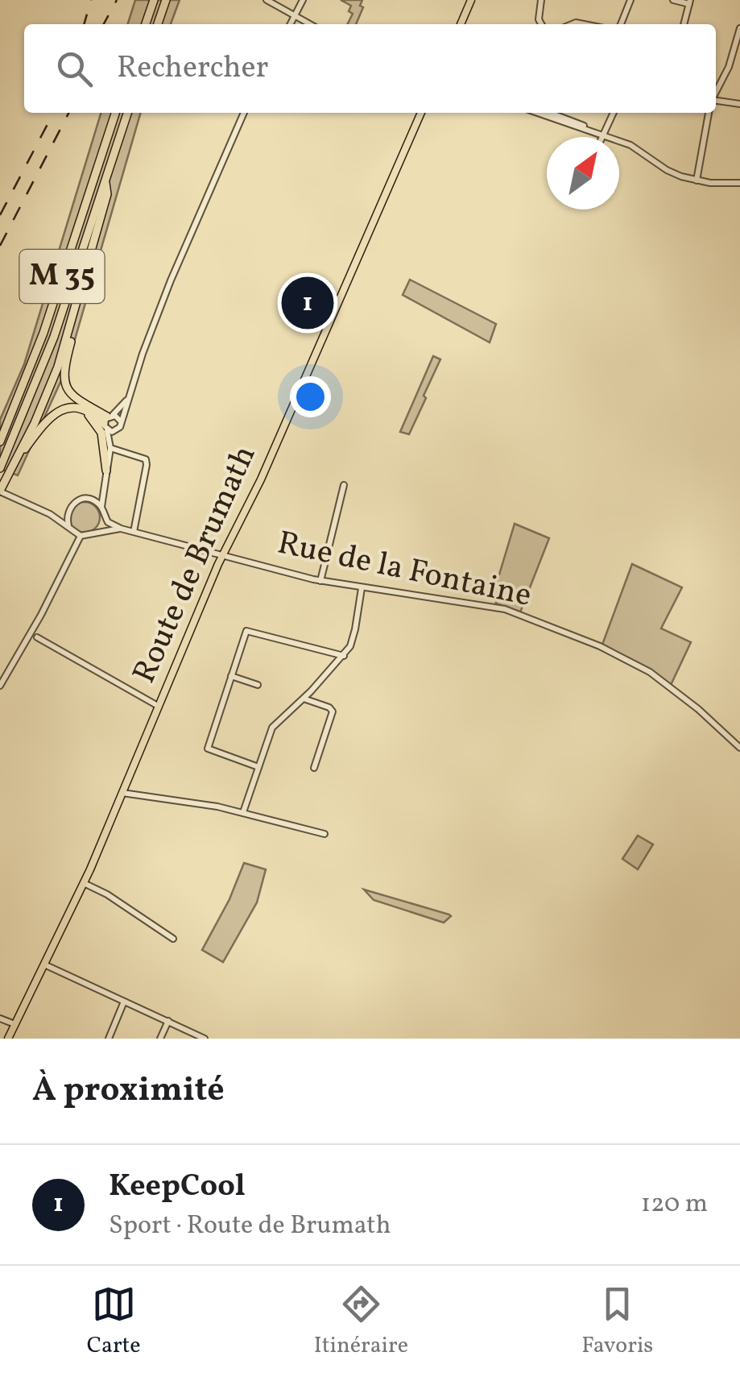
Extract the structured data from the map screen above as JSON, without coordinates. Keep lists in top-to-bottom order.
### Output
{
  "streets": {
    "highway": ["M 35"],
    "main road": ["Route de Brumath"],
    "street": ["Rue de la Fontaine"]
  },
  "crossings": [
    ["Route de Brumath", "Rue de la Fontaine"]
  ],
  "north": "top right",
  "page": {
    "search": "Rechercher",
    "pins": "1",
    "heading": "À proximité",
    "list": [
      {
        "mark": "1",
        "name": "KeepCool",
        "note": "Sport · Route de Brumath",
        "value": "120 m"
      }
    ],
    "nav": ["Carte", "Itinéraire", "Favoris"]
  }
}
